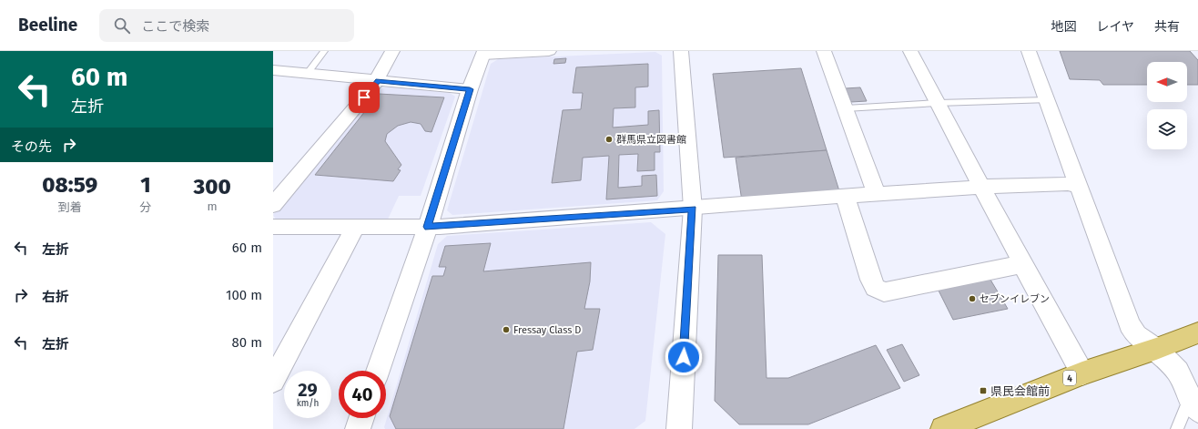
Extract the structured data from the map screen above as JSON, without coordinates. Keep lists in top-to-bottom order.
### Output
{
  "streets": {
    "main road": ["4"]
  },
  "places": {
    "other": ["群馬県立図書館", "セブンイレブン", "Fressay Class D"],
    "transit": ["県民会館前"]
  },
  "north": "left",
  "page": {
    "header": "Beeline",
    "search": "ここで検索",
    "nav": ["地図", "レイヤ", "共有"],
    "turn": ["60 m", "左折"],
    "then": "その先",
    "eta": [
      "08:59",
      "到着",
      "1",
      "分",
      "300",
      "m"
    ],
    "list": [
      {
        "name": "左折",
        "value": "60 m"
      },
      {
        "name": "右折",
        "value": "100 m"
      },
      {
        "name": "左折",
        "value": "80 m"
      }
    ],
    "speed": "29 km/h",
    "limit": "40"
  }
}
